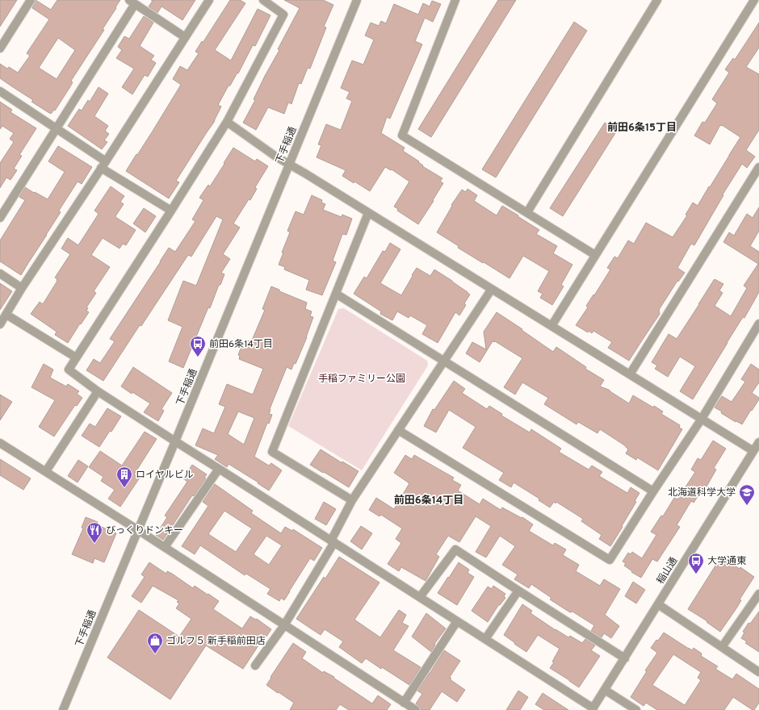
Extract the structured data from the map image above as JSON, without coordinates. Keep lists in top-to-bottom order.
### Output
{
  "streets": {
    "street": ["下手稲通", "稲山通"]
  },
  "districts": ["前田6条15丁目", "前田6条14丁目"],
  "parks": ["手稲ファミリー公園"],
  "places": {
    "bus stop": ["前田6条14丁目", "大学通東"],
    "building": ["ロイヤルビル"],
    "school or university": ["北海道科学大学"],
    "restaurant": ["びっくりドンキー"],
    "shop": ["ゴルフ５ 新手稲前田店"]
  }
}
